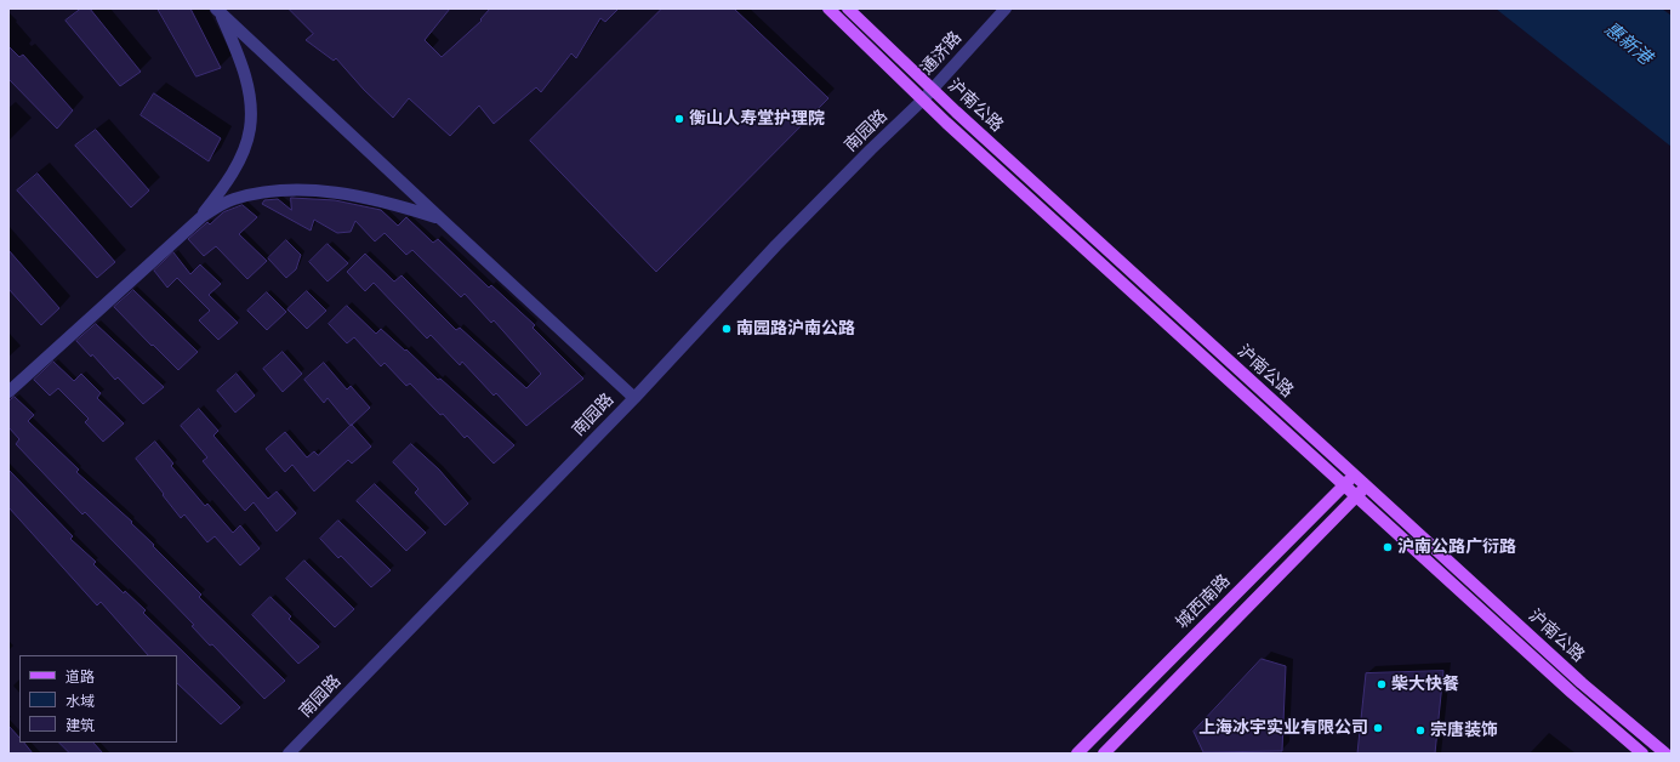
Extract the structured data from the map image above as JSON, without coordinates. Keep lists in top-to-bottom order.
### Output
{
  "streets": {
    "main road": ["沪南公路", "城西南路"],
    "street": ["通济路", "南园路"]
  },
  "crossings": [
    ["通济路", "沪南公路"],
    ["通济路", "南园路"],
    ["沪南公路", "南园路"],
    ["沪南公路", "城西南路"]
  ],
  "water": ["惠新港"],
  "places": [
    "衡山人寿堂护理院",
    "南园路沪南公路",
    "沪南公路广衍路",
    "柴大快餐",
    "上海冰宇实业有限公司",
    "宗唐装饰"
  ],
  "legend": ["道路", "水域", "建筑"]
}
